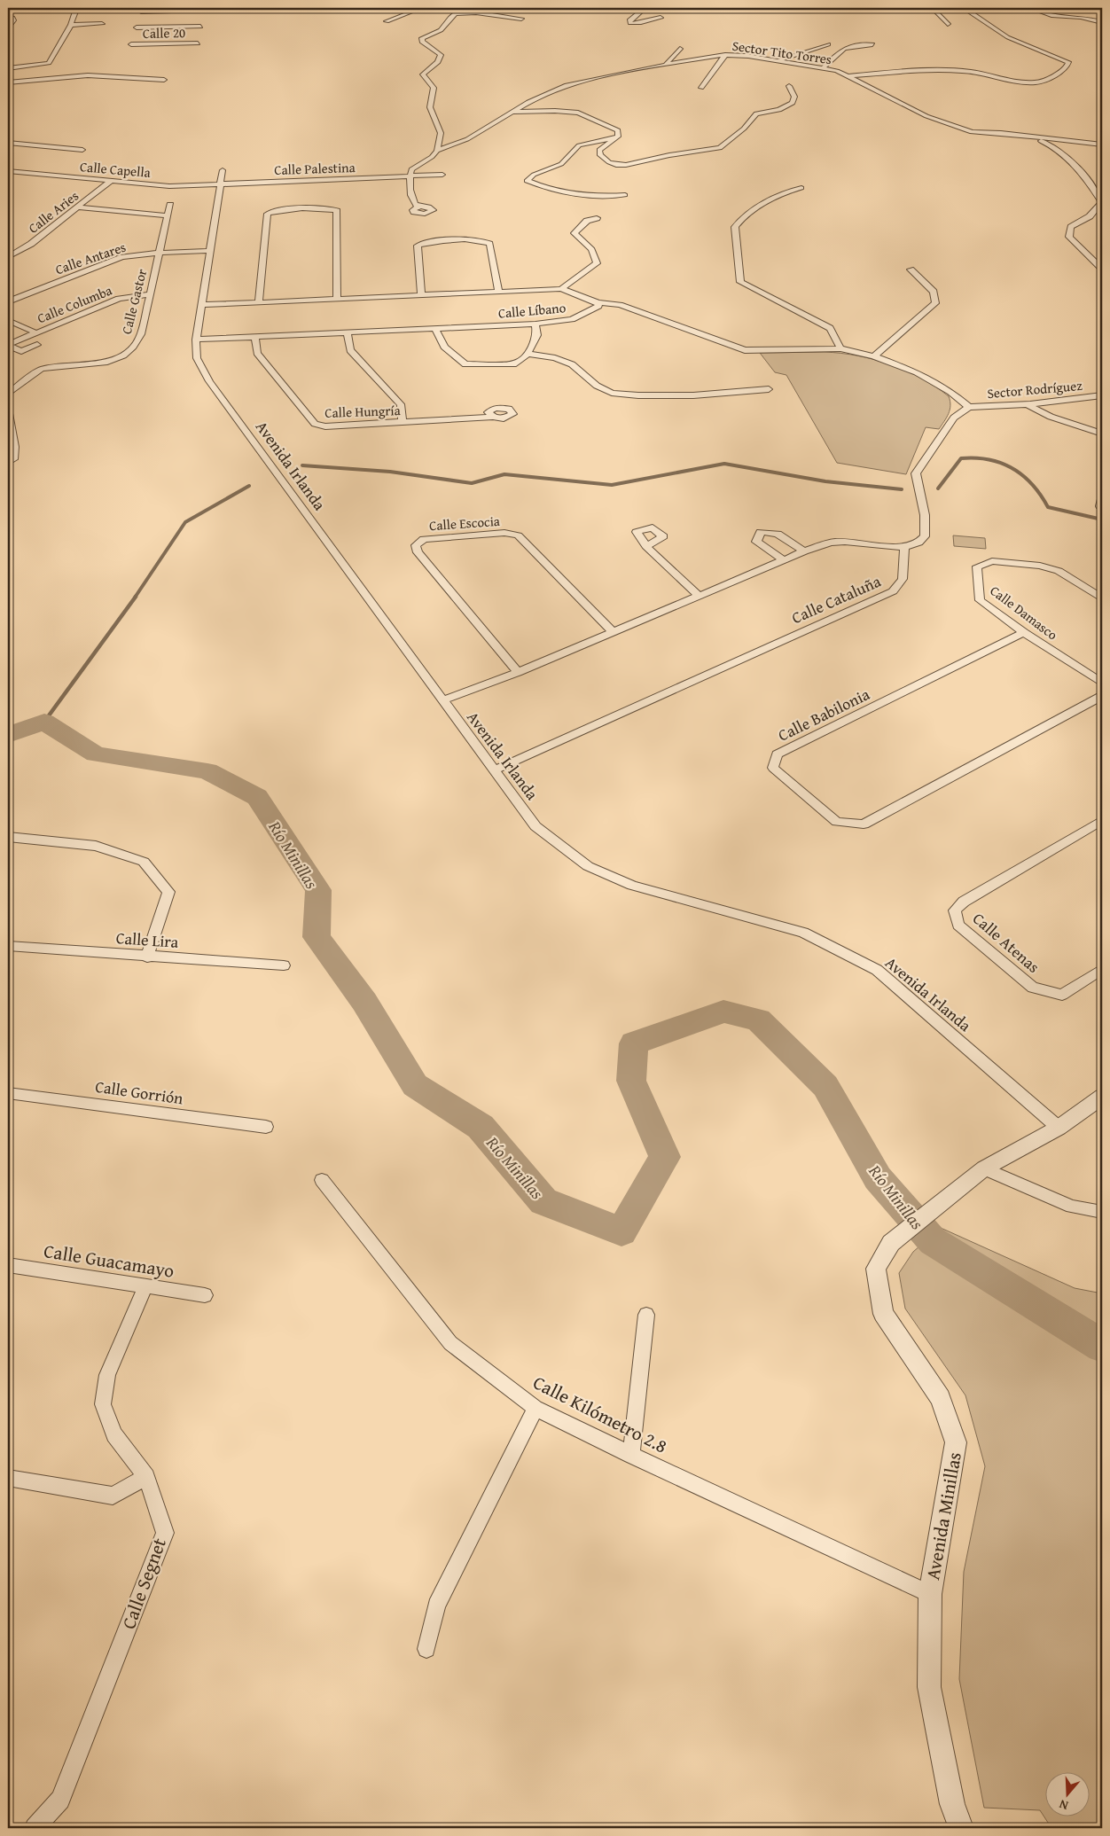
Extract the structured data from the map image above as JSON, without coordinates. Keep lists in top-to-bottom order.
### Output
{
  "streets": {
    "street": [
      "Calle 20",
      "Sector Tito Torres",
      "Calle Palestina",
      "Calle Capella",
      "Calle Aries",
      "Calle Antares",
      "Calle Gastor",
      "Calle Columba",
      "Calle Líbano",
      "Sector Rodríguez",
      "Calle Hungría",
      "Avenida Irlanda",
      "Calle Escocia",
      "Calle Cataluña",
      "Calle Damasco",
      "Calle Babilonia",
      "Calle Lira",
      "Calle Atenas",
      "Calle Gorrión",
      "Calle Guacamayo",
      "Calle Kilómetro 2.8",
      "Avenida Minillas",
      "Calle Segnet"
    ]
  },
  "crossings": [
    ["Sector Tito Torres", "Calle Palestina"],
    ["Calle Palestina", "Calle Capella"],
    ["Calle Palestina", "Avenida Irlanda"],
    ["Calle Capella", "Calle Aries"],
    ["Calle Capella", "Avenida Irlanda"],
    ["Calle Antares", "Calle Gastor"],
    ["Calle Antares", "Avenida Irlanda"],
    ["Calle Gastor", "Calle Columba"],
    ["Calle Líbano", "Calle Hungría"],
    ["Calle Líbano", "Avenida Irlanda"],
    ["Avenida Irlanda", "Calle Cataluña"],
    ["Avenida Irlanda", "Avenida Minillas"],
    ["Calle Damasco", "Calle Babilonia"],
    ["Calle Guacamayo", "Calle Segnet"],
    ["Calle Kilómetro 2.8", "Avenida Minillas"]
  ],
  "water": ["Río Minillas"],
  "north": "bottom"
}
